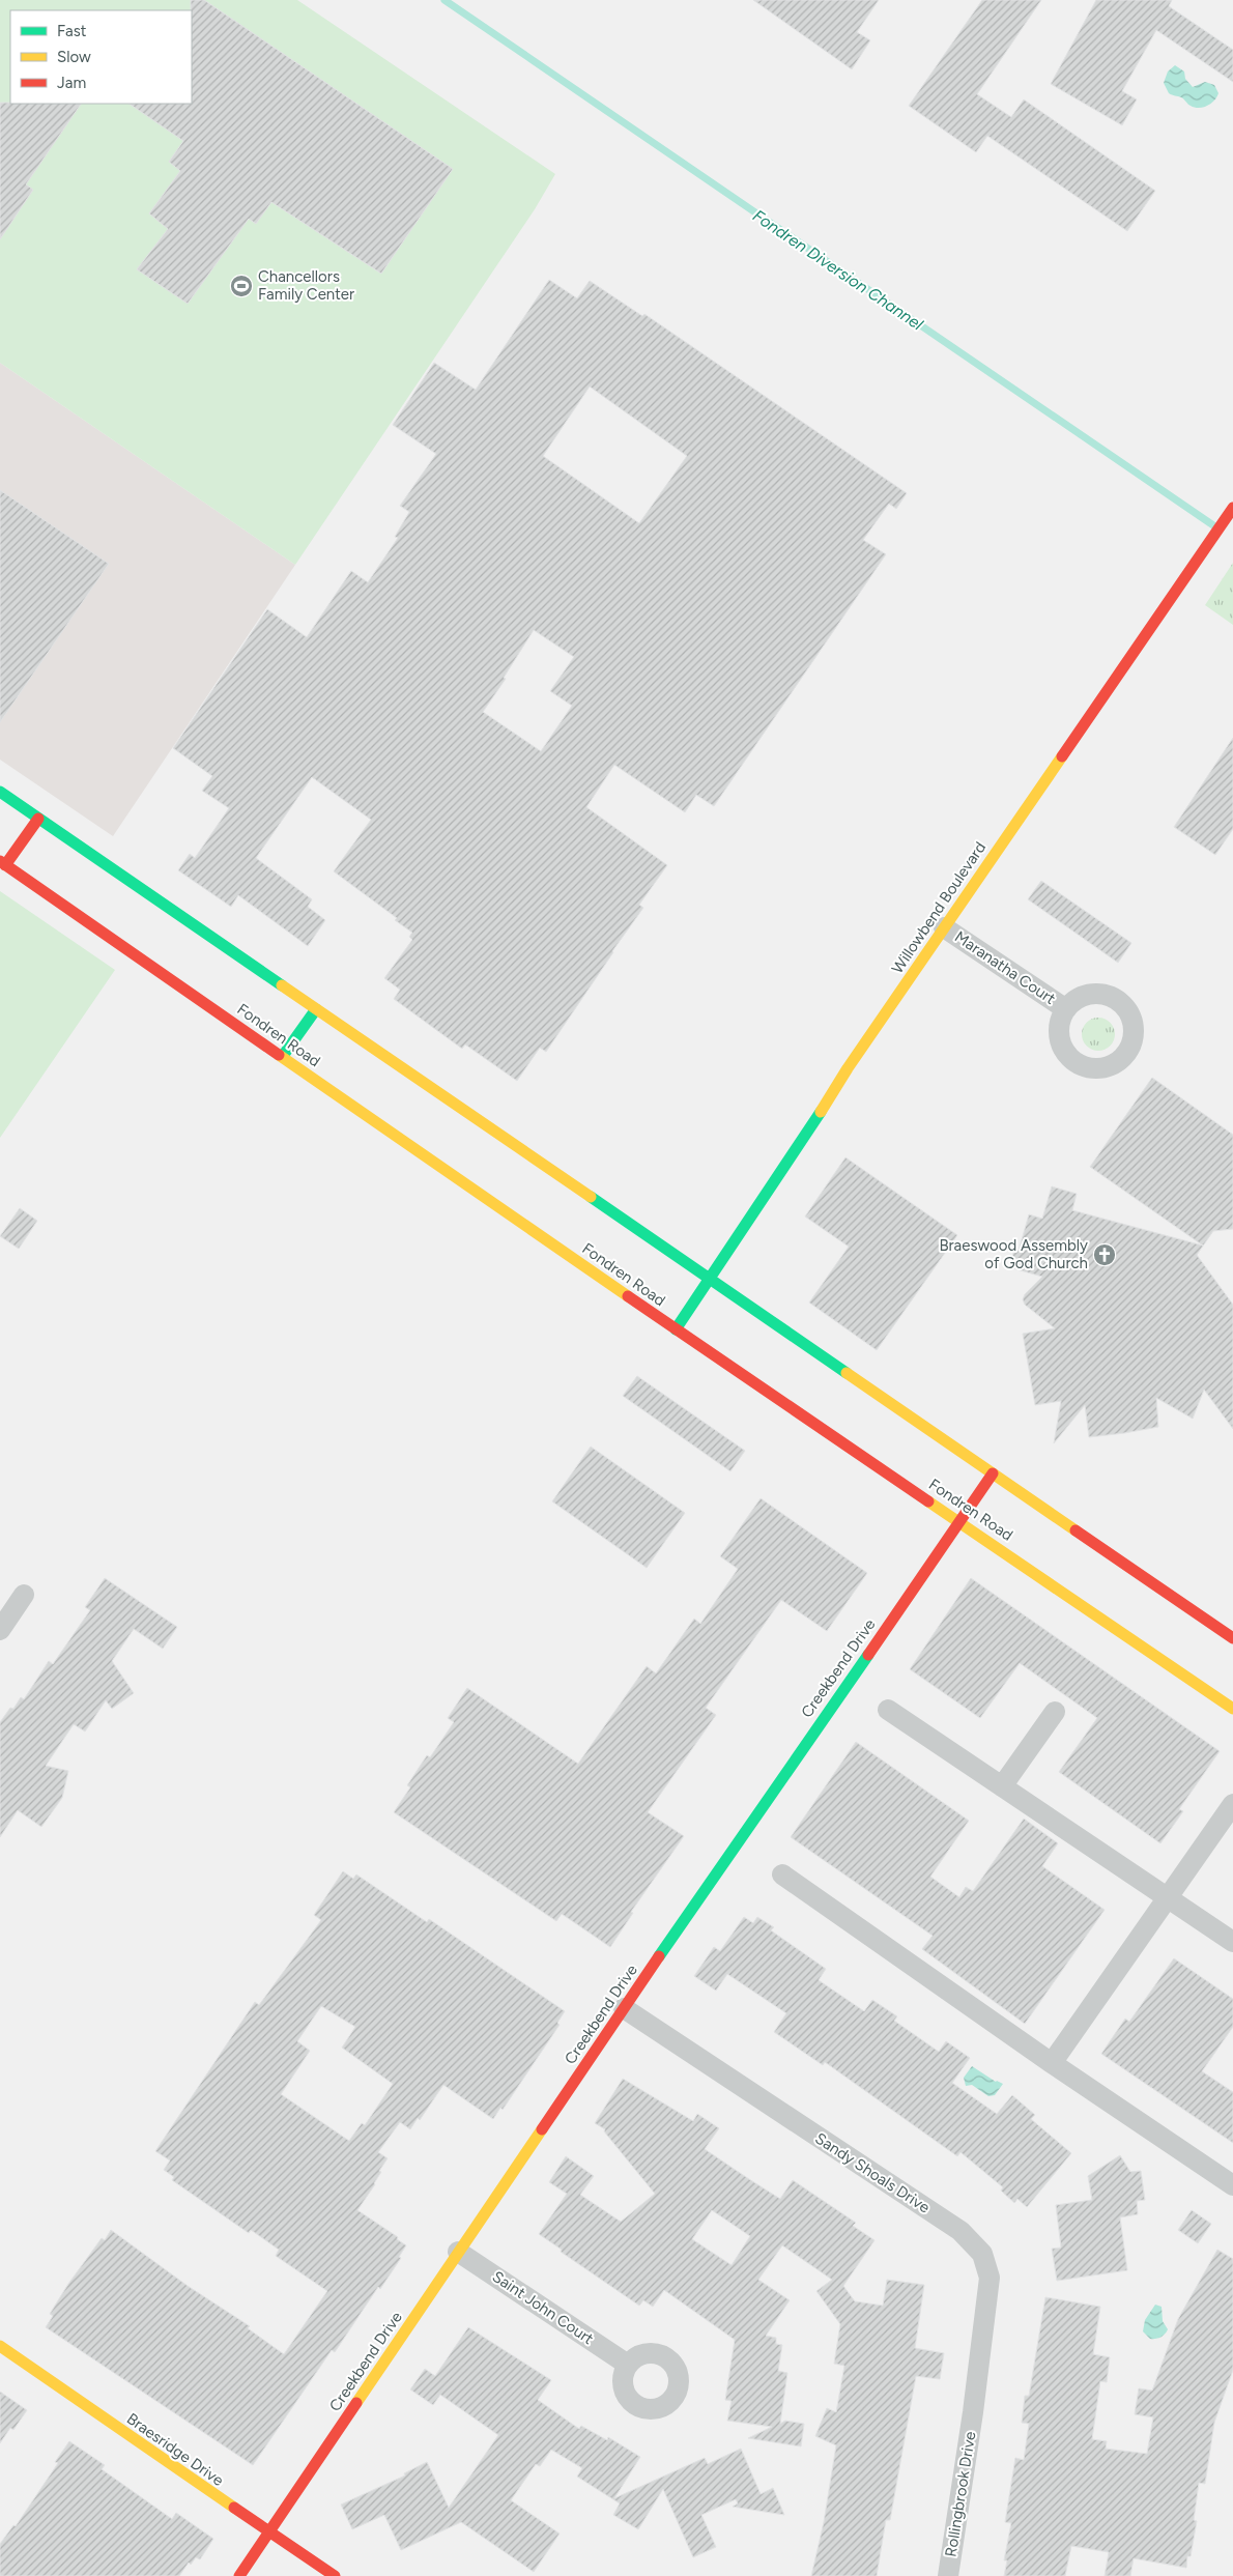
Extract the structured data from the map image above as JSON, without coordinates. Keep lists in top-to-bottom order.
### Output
{
  "streets": {
    "main road": [
      "Willowbend Boulevard",
      "Fondren Road",
      "Creekbend Drive",
      "Braesridge Drive"
    ],
    "street": [
      "Maranatha Court",
      "Sandy Shoals Drive",
      "Saint John Court",
      "Rollingbrook Drive"
    ]
  },
  "crossings": [
    ["Willowbend Boulevard", "Maranatha Court"],
    ["Willowbend Boulevard", "Fondren Road"],
    ["Fondren Road", "Creekbend Drive"],
    ["Creekbend Drive", "Sandy Shoals Drive"],
    ["Creekbend Drive", "Saint John Court"],
    ["Creekbend Drive", "Braesridge Drive"],
    ["Sandy Shoals Drive", "Rollingbrook Drive"]
  ],
  "water": ["Fondren Diversion Channel"],
  "places": {
    "sports": ["Chancellors Family Center"],
    "church": ["Braeswood Assembly of God Church"]
  },
  "legend": ["Fast", "Slow", "Jam"]
}
